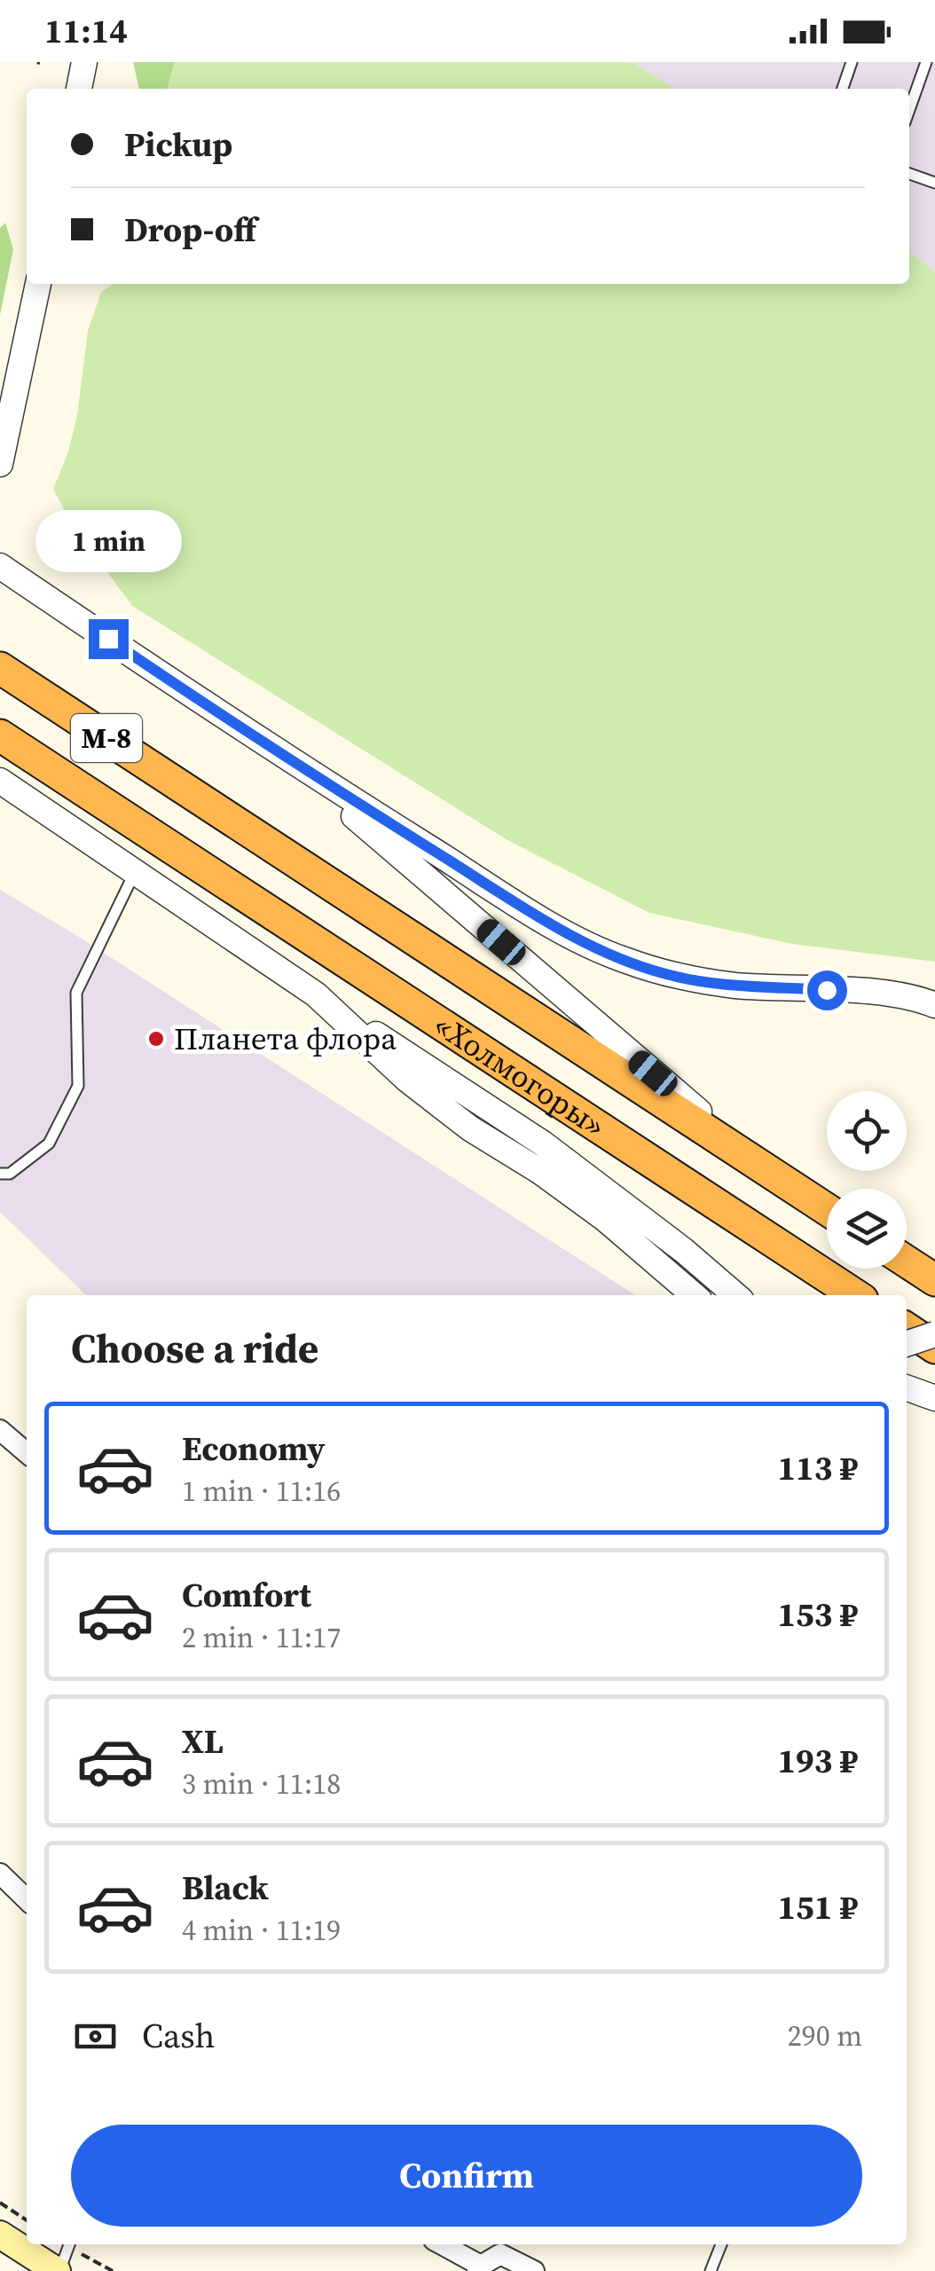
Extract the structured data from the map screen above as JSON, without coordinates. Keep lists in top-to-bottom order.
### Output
{
  "streets": {
    "highway": ["М-8", "«Холмогоры»"]
  },
  "places": ["Планета флора"],
  "page": {
    "status": "11:14",
    "banner": ["Pickup", "Drop-off"],
    "bubble": "1 min",
    "heading": "Choose a ride",
    "list": [
      {
        "name": "Economy",
        "note": "1 min · 11:16",
        "value": "113 ₽"
      },
      {
        "name": "Comfort",
        "note": "2 min · 11:17",
        "value": "153 ₽"
      },
      {
        "name": "XL",
        "note": "3 min · 11:18",
        "value": "193 ₽"
      },
      {
        "name": "Black",
        "note": "4 min · 11:19",
        "value": "151 ₽"
      }
    ],
    "pay": ["Cash", "290 m"],
    "buttons": "Confirm"
  }
}
